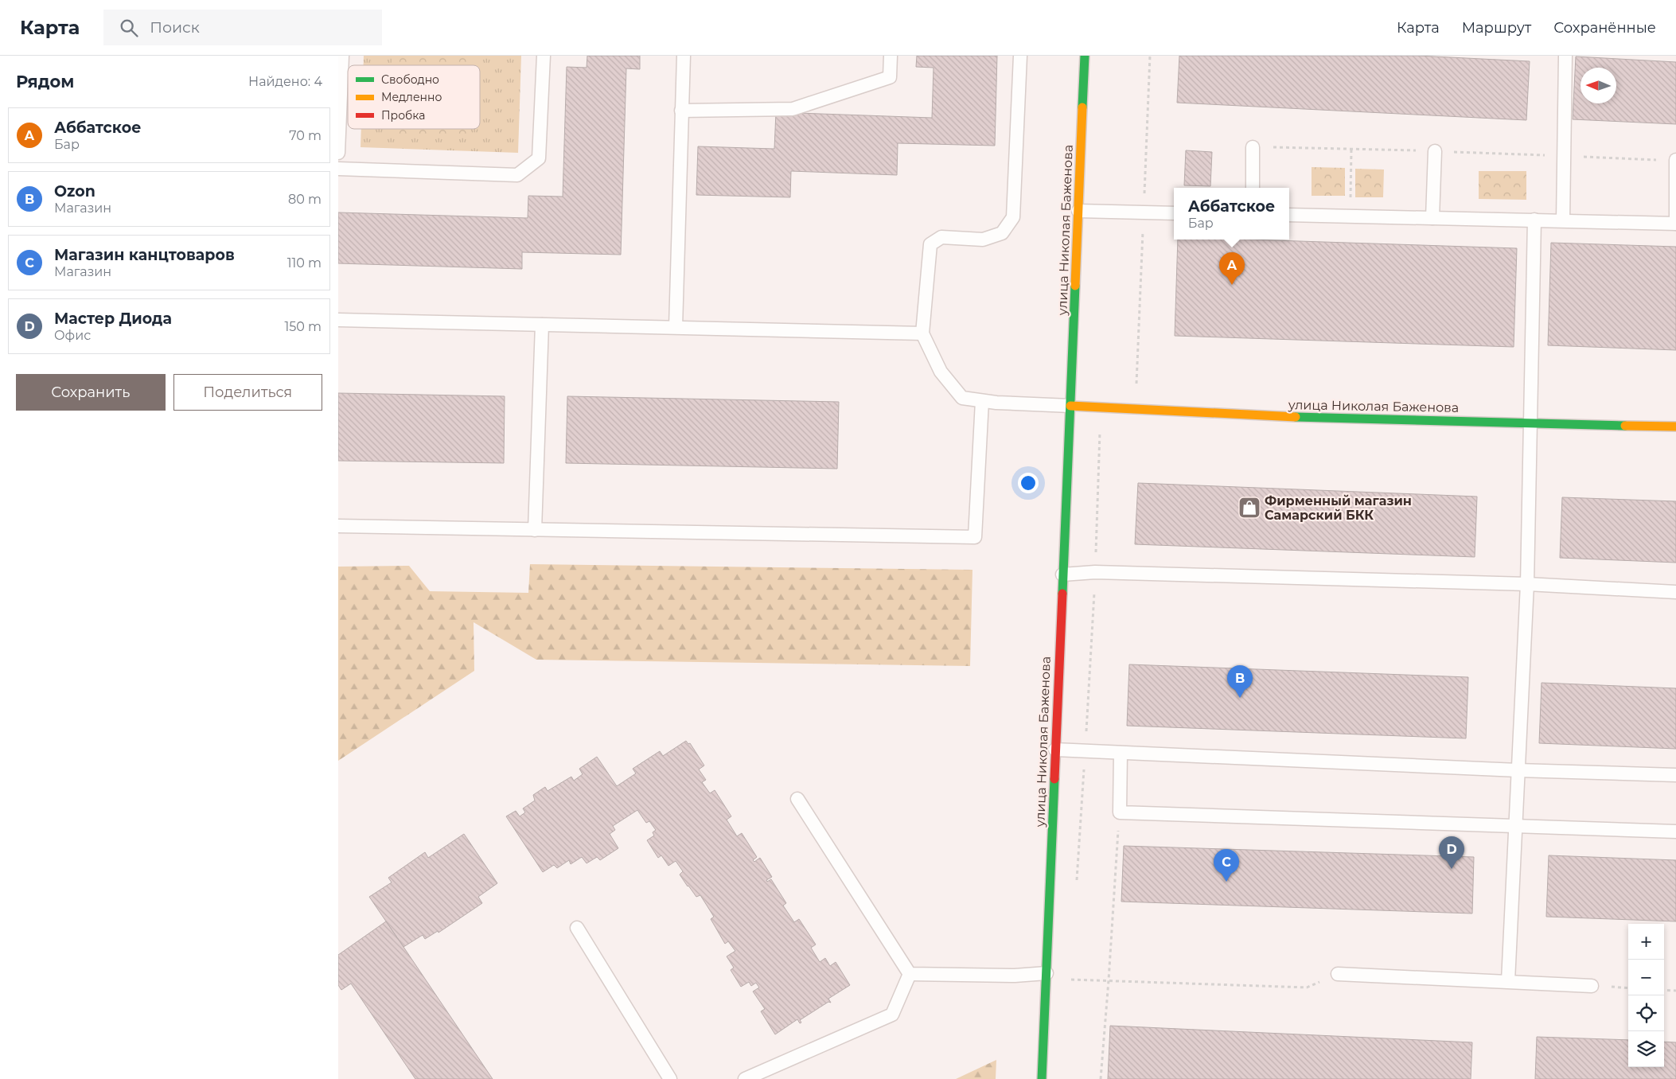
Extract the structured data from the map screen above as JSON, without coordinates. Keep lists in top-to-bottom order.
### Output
{
  "streets": {
    "street": ["улица Николая Баженова"]
  },
  "places": {
    "shop": ["Фирменный магазин Самарский БКК"]
  },
  "legend": ["Свободно", "Медленно", "Пробка"],
  "north": "left",
  "page": {
    "header": "Карта",
    "search": "Поиск",
    "nav": ["Карта", "Маршрут", "Сохранённые"],
    "heading": ["Рядом", "Найдено: 4"],
    "list": [
      {
        "mark": "A",
        "name": "Аббатское",
        "note": "Бар",
        "value": "70 m"
      },
      {
        "mark": "B",
        "name": "Ozon",
        "note": "Магазин",
        "value": "80 m"
      },
      {
        "mark": "C",
        "name": "Магазин канцтоваров",
        "note": "Магазин",
        "value": "110 m"
      },
      {
        "mark": "D",
        "name": "Мастер Диода",
        "note": "Офис",
        "value": "150 m"
      }
    ],
    "popup": ["Аббатское", "Бар"],
    "pins": [
      "A",
      "B",
      "D",
      "C"
    ],
    "buttons": ["Сохранить", "Поделиться"],
    "map_buttons": ["+", "−"]
  }
}
